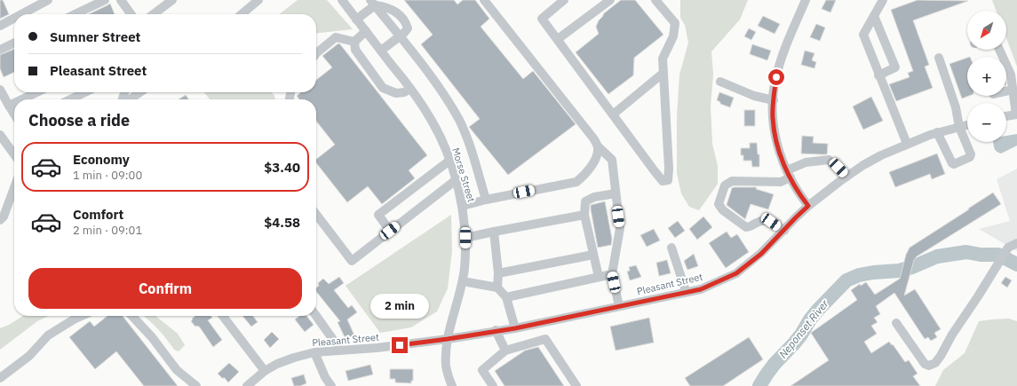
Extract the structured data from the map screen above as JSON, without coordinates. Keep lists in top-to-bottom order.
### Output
{
  "streets": {
    "street": ["Morse Street", "Pleasant Street"]
  },
  "crossings": [
    ["Morse Street", "Pleasant Street"]
  ],
  "water": ["Neponset River"],
  "north": "bottom left",
  "page": {
    "map_buttons": ["+", "−"],
    "banner": ["Sumner Street", "Pleasant Street"],
    "heading": "Choose a ride",
    "list": [
      {
        "name": "Economy",
        "note": "1 min · 09:00",
        "value": "$3.40"
      },
      {
        "name": "Comfort",
        "note": "2 min · 09:01",
        "value": "$4.58"
      }
    ],
    "buttons": "Confirm",
    "bubble": "2 min"
  }
}
